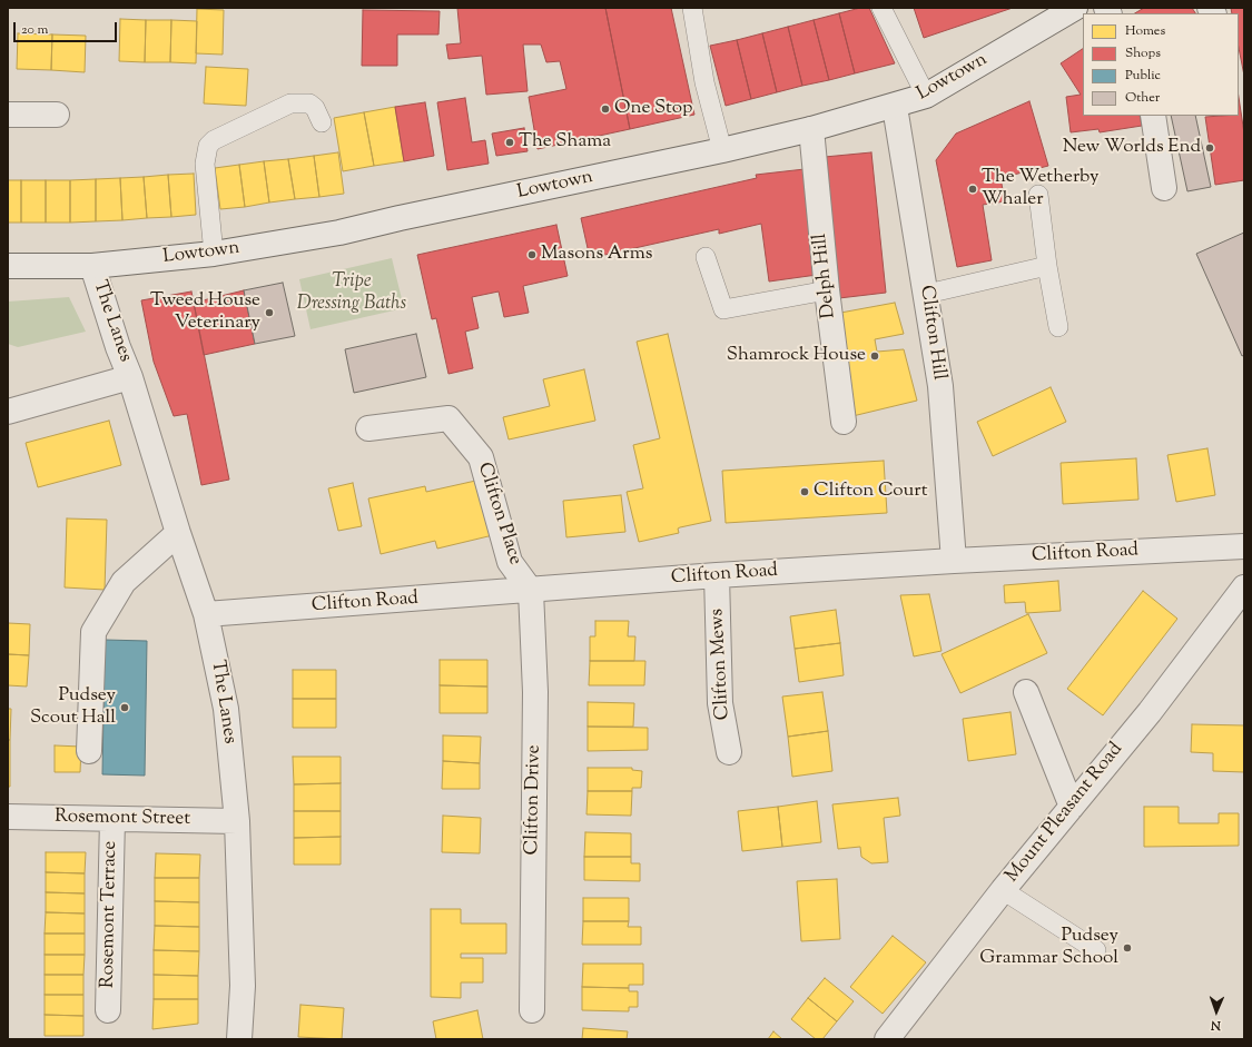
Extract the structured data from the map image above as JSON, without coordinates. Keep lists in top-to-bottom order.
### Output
{
  "streets": {
    "street": [
      "Lowtown",
      "Delph Hill",
      "The Lanes",
      "Clifton Hill",
      "Clifton Place",
      "Clifton Road",
      "Clifton Mews",
      "Clifton Drive",
      "Mount Pleasant Road",
      "Rosemont Street",
      "Rosemont Terrace"
    ]
  },
  "crossings": [
    ["Lowtown", "Delph Hill"],
    ["Lowtown", "The Lanes"],
    ["Lowtown", "Clifton Hill"],
    ["The Lanes", "Clifton Road"],
    ["The Lanes", "Rosemont Street"],
    ["Clifton Hill", "Clifton Road"],
    ["Clifton Place", "Clifton Road"],
    ["Clifton Place", "Clifton Drive"],
    ["Clifton Road", "Clifton Mews"],
    ["Clifton Road", "Clifton Drive"],
    ["Rosemont Street", "Rosemont Terrace"]
  ],
  "parks": ["Tripe Dressing Baths"],
  "places": [
    "One Stop",
    "The Shama",
    "New Worlds End",
    "The Wetherby Whaler",
    "Masons Arms",
    "Tweed House Veterinary",
    "Shamrock House",
    "Clifton Court",
    "Pudsey Scout Hall",
    "Pudsey Grammar School"
  ],
  "legend": [
    "Homes",
    "Shops",
    "Public",
    "Other"
  ],
  "scale_bar": "20 m",
  "north": "bottom"
}
